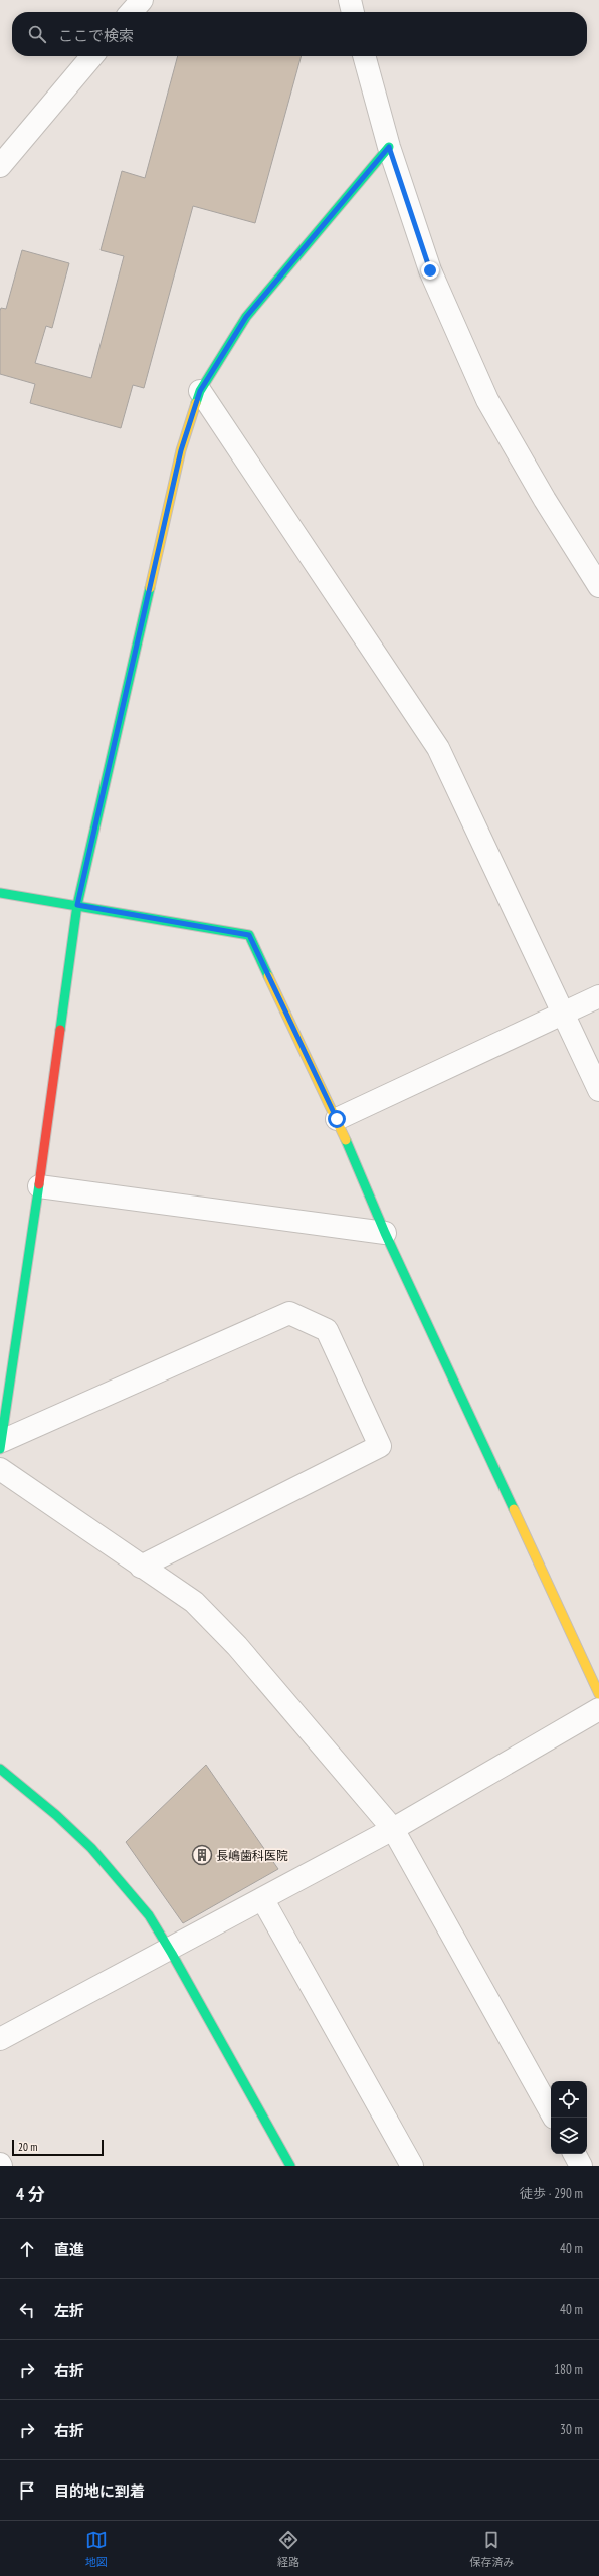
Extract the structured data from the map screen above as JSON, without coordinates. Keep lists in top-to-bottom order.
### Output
{
  "places": {
    "building": ["長嶋歯科医院"]
  },
  "scale_bar": "20 m",
  "page": {
    "search": "ここで検索",
    "scale": "20 m",
    "heading": ["4 分", "徒歩 · 290 m"],
    "list": [
      ["直進", "40 m"],
      ["左折", "40 m"],
      ["右折", "180 m"],
      ["右折", "30 m"],
      "目的地に到着"
    ],
    "nav": ["地図", "経路", "保存済み"]
  }
}
